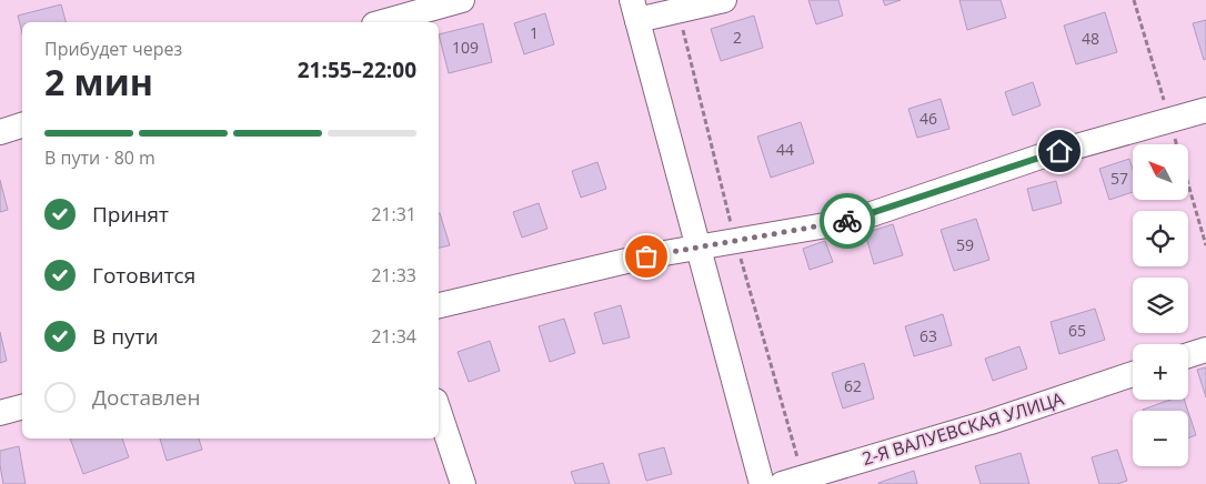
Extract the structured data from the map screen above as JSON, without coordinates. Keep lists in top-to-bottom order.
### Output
{
  "streets": {
    "street": ["2-Я ВАЛУЕВСКАЯ УЛИЦА"]
  },
  "house_numbers": [
    "1",
    "2",
    "48",
    "109",
    "46",
    "44",
    "57",
    "59",
    "65",
    "63",
    "62"
  ],
  "north": "top left",
  "page": {
    "heading": ["2 мин", "Прибудет через", "21:55–22:00"],
    "bar": "В пути · 80 m",
    "map_buttons": ["+", "−"],
    "list": [
      ["Принят", "21:31"],
      ["Готовится", "21:33"],
      ["В пути", "21:34"],
      "Доставлен"
    ]
  }
}
